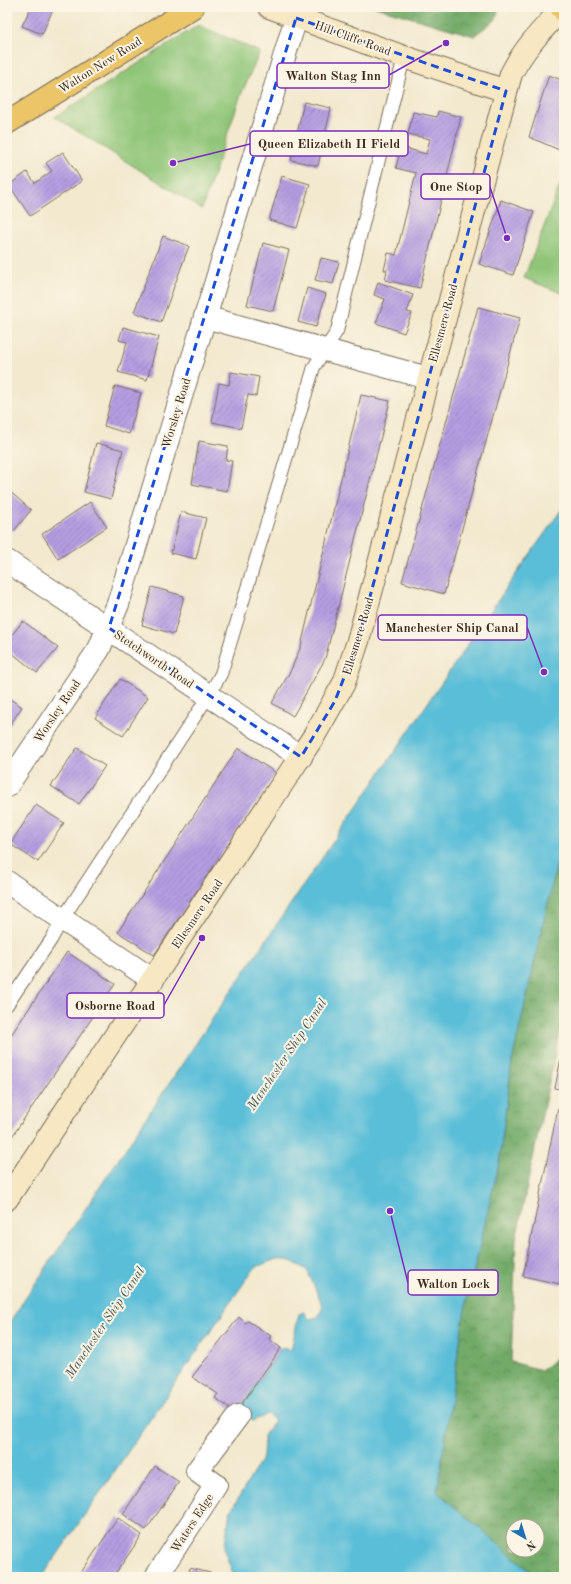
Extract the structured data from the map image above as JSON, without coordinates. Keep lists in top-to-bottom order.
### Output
{
  "streets": {
    "main road": ["Hill Cliffe Road", "Walton New Road", "Ellesmere Road"],
    "street": ["Worsley Road", "Stetchworth Road", "Waters Edge"]
  },
  "crossings": [
    ["Hill Cliffe Road", "Ellesmere Road"],
    ["Hill Cliffe Road", "Worsley Road"],
    ["Ellesmere Road", "Stetchworth Road"],
    ["Worsley Road", "Stetchworth Road"]
  ],
  "water": ["Manchester Ship Canal"],
  "places": [
    "Walton Stag Inn",
    "Queen Elizabeth II Field",
    "One Stop",
    "Manchester Ship Canal",
    "Osborne Road",
    "Walton Lock"
  ],
  "north": "bottom right"
}
